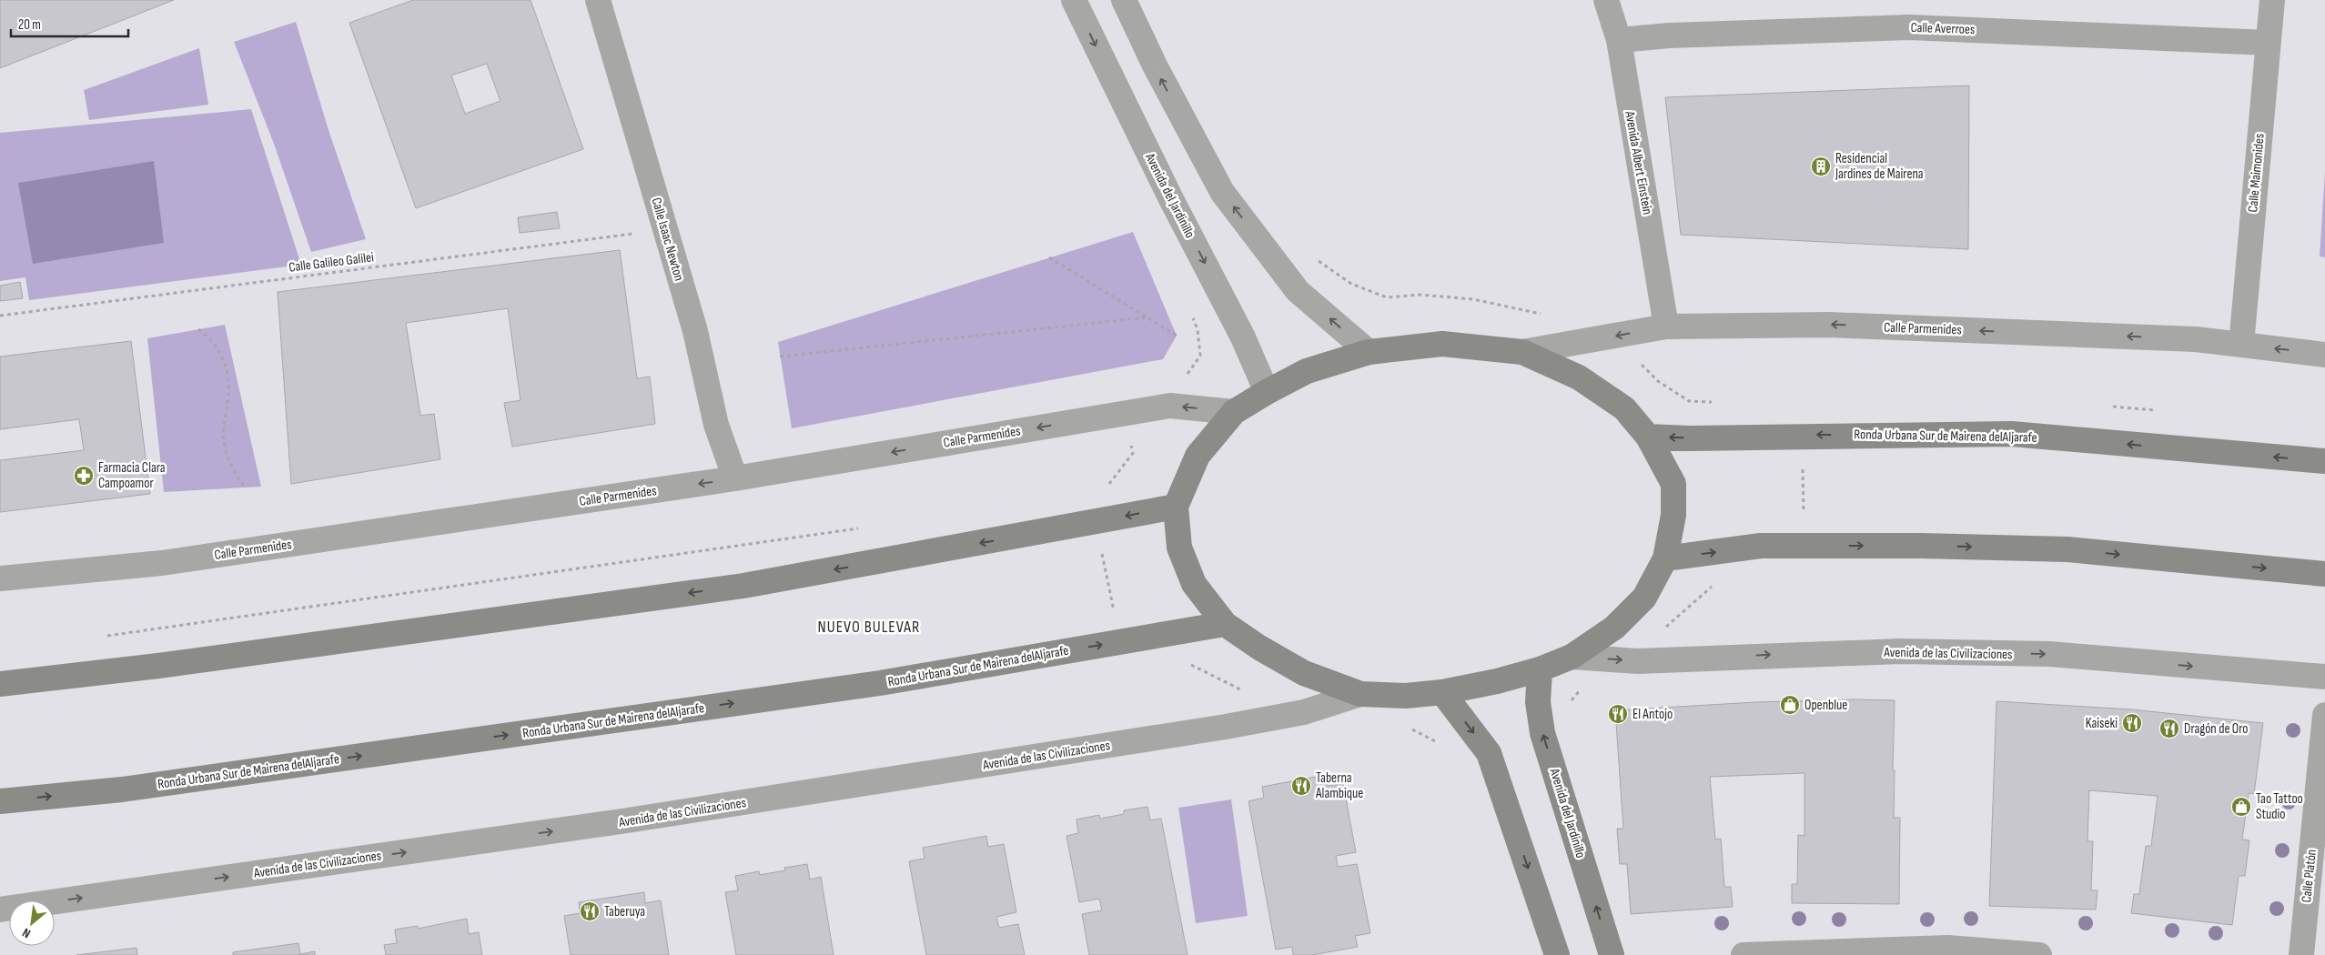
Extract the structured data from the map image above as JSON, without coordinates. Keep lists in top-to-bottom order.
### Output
{
  "streets": {
    "street": [
      "Calle Averroes",
      "Avenida Albert Einstein",
      "Calle Maimonides",
      "Avenida del Jardinillo",
      "Calle Isaac Newton",
      "Calle Parmenides",
      "Ronda Urbana Sur de Mairena delAljarafe",
      "Avenida de las Civilizaciones",
      "Calle Platón"
    ],
    "path": ["Calle Galileo Galilei"]
  },
  "crossings": [
    ["Calle Averroes", "Avenida Albert Einstein"],
    ["Calle Averroes", "Calle Maimonides"],
    ["Avenida Albert Einstein", "Calle Parmenides"],
    ["Calle Maimonides", "Calle Parmenides"],
    ["Calle Isaac Newton", "Calle Galileo Galilei"],
    ["Calle Isaac Newton", "Calle Parmenides"]
  ],
  "districts": ["NUEVO BULEVAR"],
  "places": {
    "building": ["Residencial Jardines de Mairena"],
    "pharmacy": ["Farmacia Clara Campoamor"],
    "shop": ["Openblue", "Tao Tattoo Studio"],
    "restaurant": [
      "El Antojo",
      "Kaiseki",
      "Dragón de Oro",
      "Taberna Alambique",
      "Taberuya"
    ]
  },
  "scale_bar": "20 m",
  "north": "bottom left"
}
